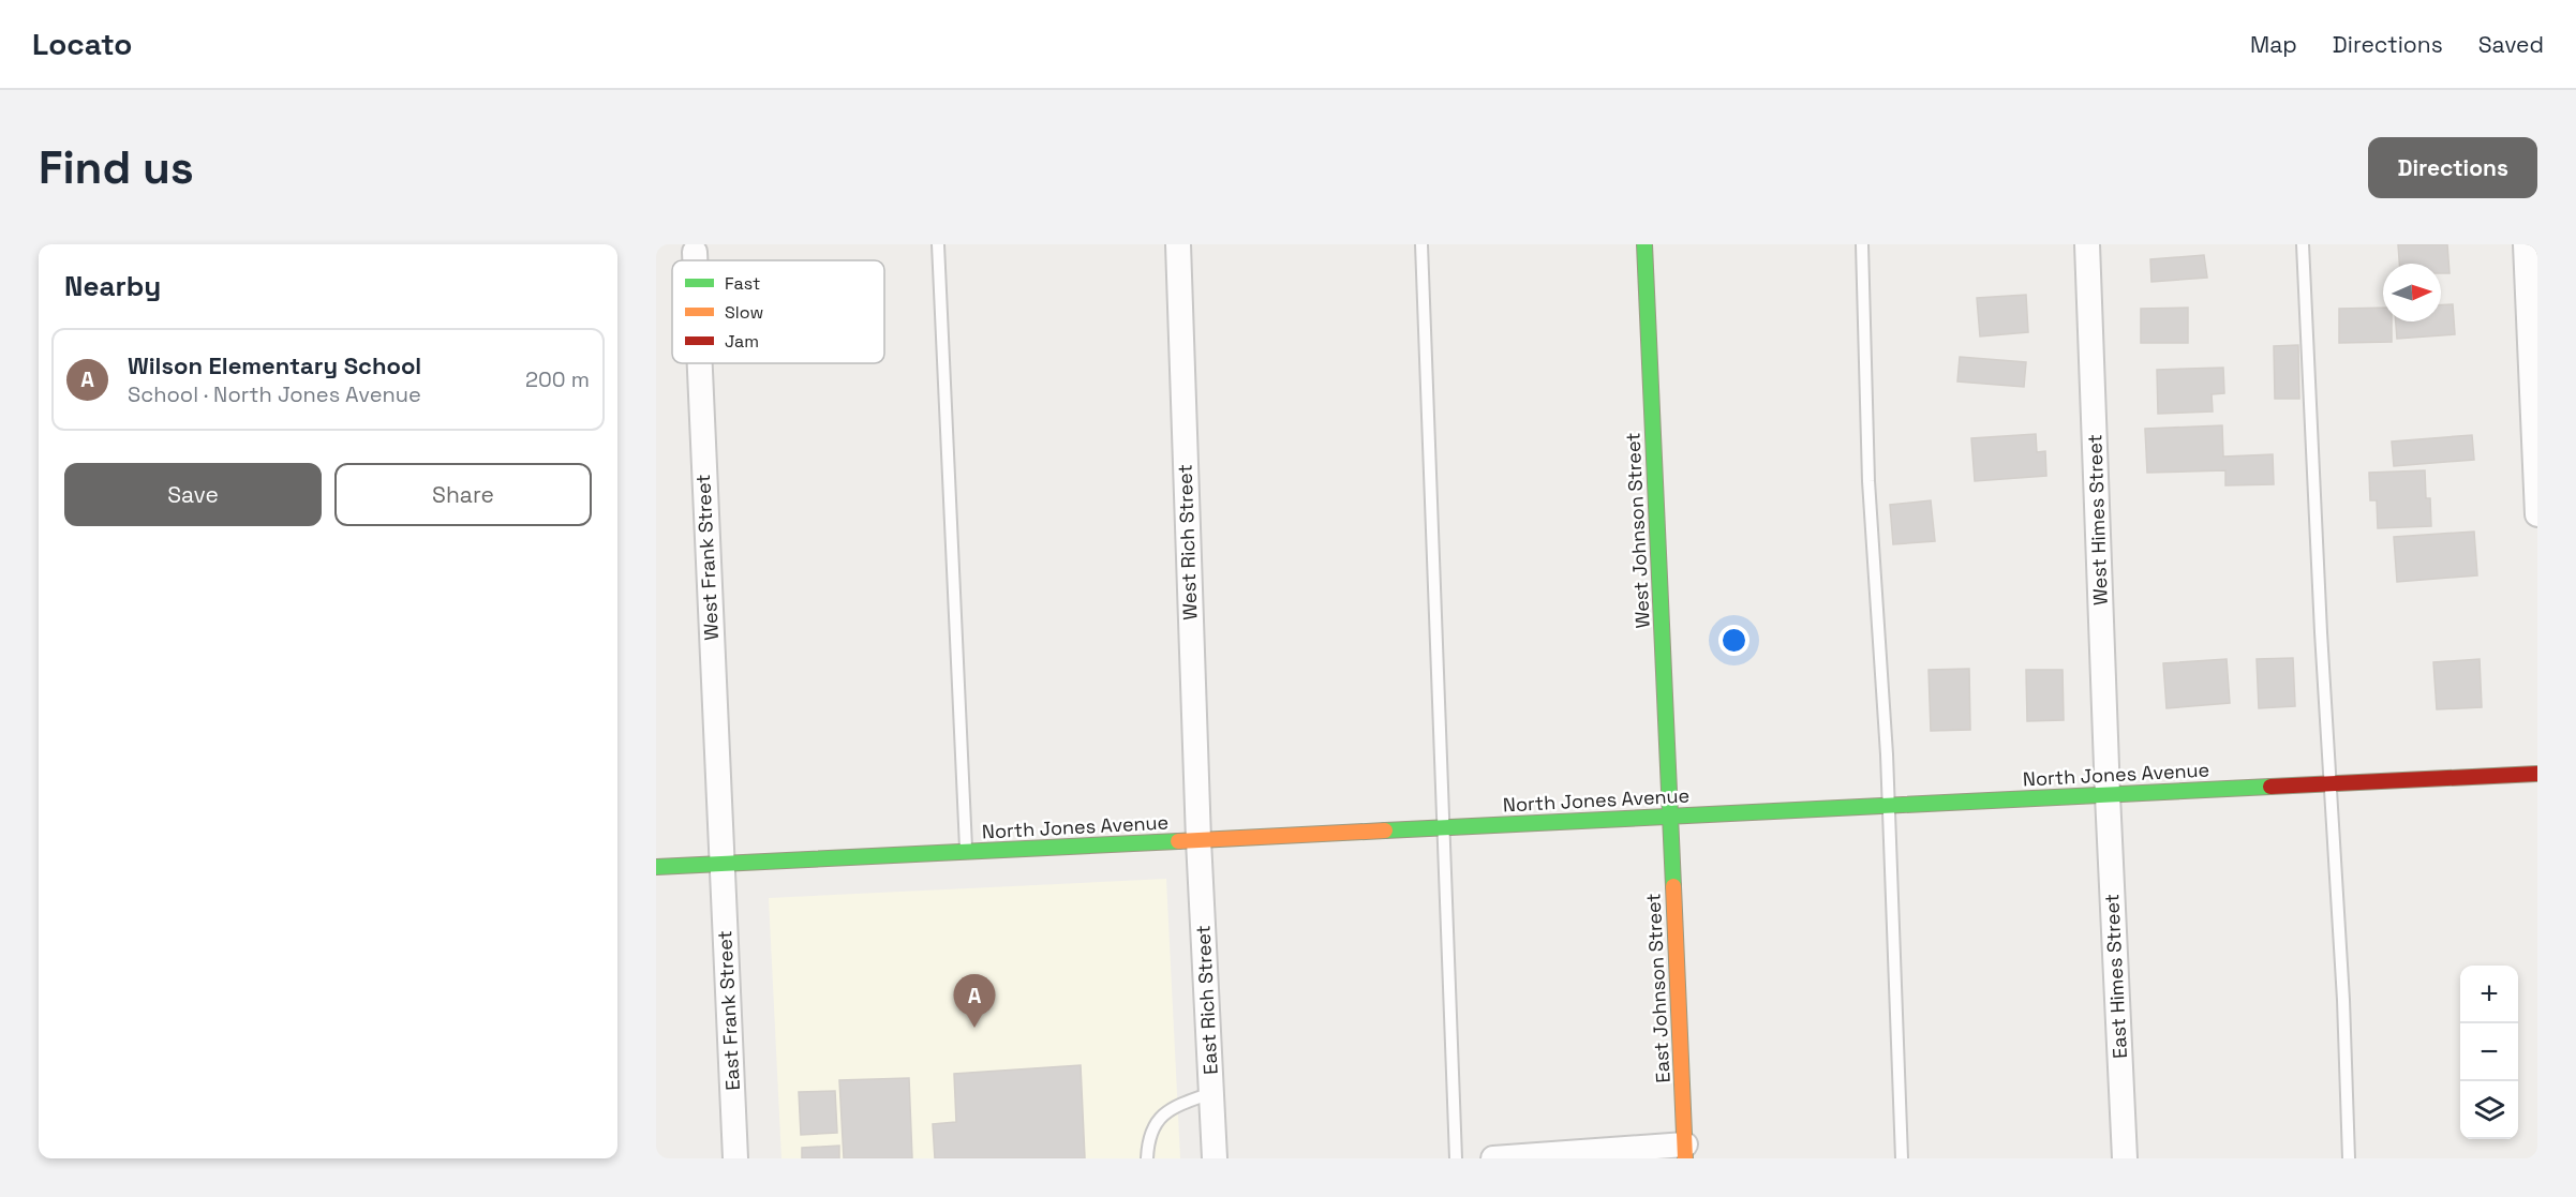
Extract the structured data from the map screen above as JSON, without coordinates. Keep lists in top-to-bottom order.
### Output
{
  "streets": {
    "street": [
      "West Himes Street",
      "West Johnson Street",
      "West Rich Street",
      "West Frank Street",
      "North Jones Avenue",
      "East Himes Street",
      "East Johnson Street",
      "East Rich Street",
      "East Frank Street"
    ]
  },
  "crossings": [
    ["West Himes Street", "North Jones Avenue"],
    ["West Himes Street", "East Himes Street"],
    ["West Johnson Street", "North Jones Avenue"],
    ["West Johnson Street", "East Johnson Street"],
    ["West Rich Street", "North Jones Avenue"],
    ["West Rich Street", "East Rich Street"],
    ["West Frank Street", "North Jones Avenue"],
    ["West Frank Street", "East Frank Street"],
    ["North Jones Avenue", "East Himes Street"],
    ["North Jones Avenue", "East Johnson Street"],
    ["North Jones Avenue", "East Rich Street"],
    ["North Jones Avenue", "East Frank Street"]
  ],
  "legend": ["Fast", "Slow", "Jam"],
  "north": "right",
  "page": {
    "header": "Locato",
    "nav": ["Map", "Directions", "Saved"],
    "buttons": [
      "Directions",
      ["Save", "Share"]
    ],
    "title": "Find us",
    "heading": "Nearby",
    "list": [
      {
        "mark": "A",
        "name": "Wilson Elementary School",
        "note": "School · North Jones Avenue",
        "value": "200 m"
      }
    ],
    "map_buttons": ["+", "−"],
    "pins": "A"
  }
}
